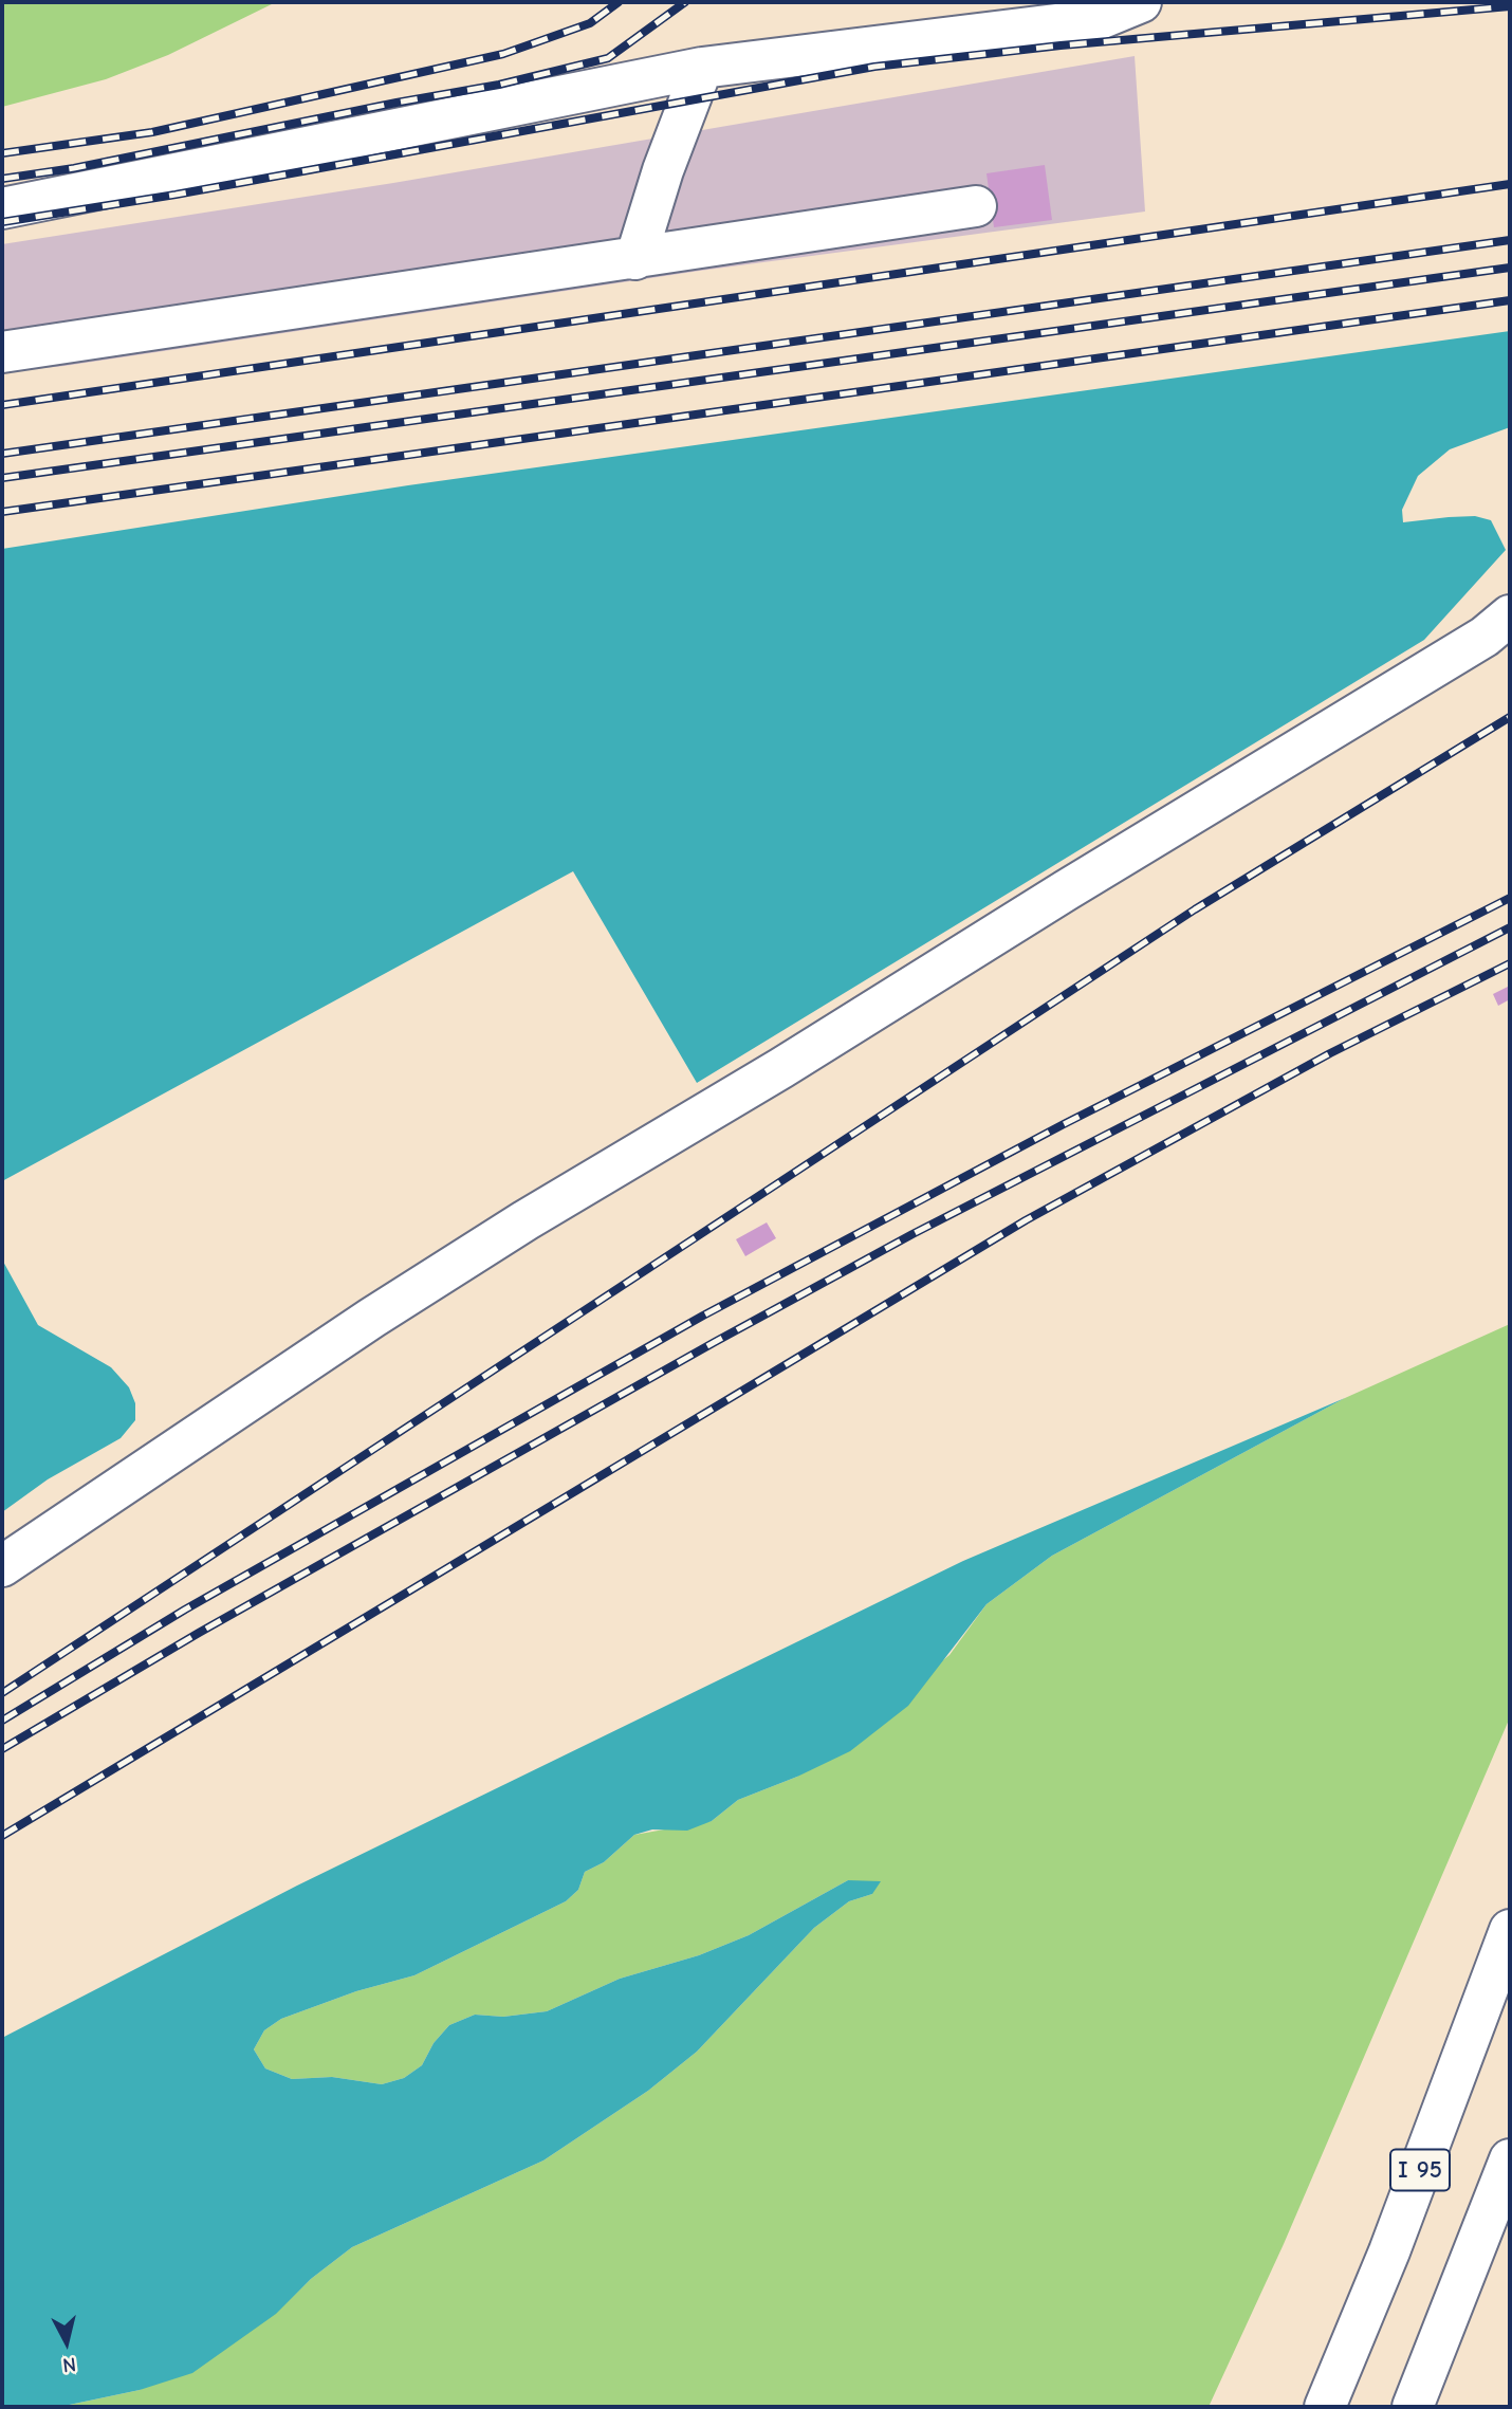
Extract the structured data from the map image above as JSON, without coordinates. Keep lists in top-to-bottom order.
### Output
{
  "streets": {
    "main road": ["I 95"]
  },
  "north": "bottom"
}
